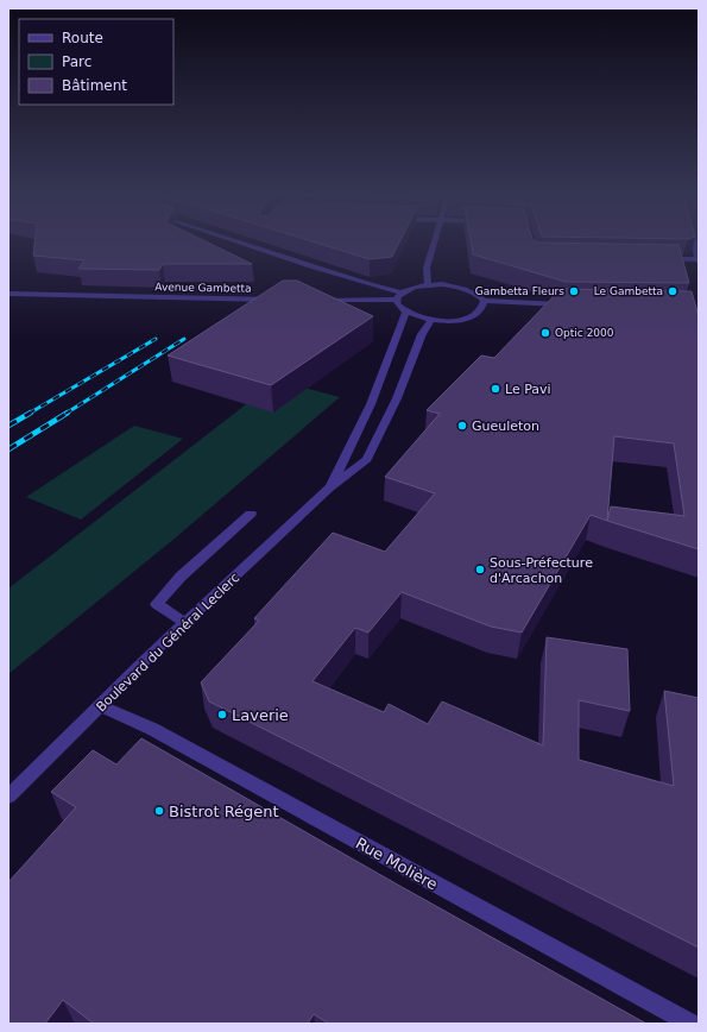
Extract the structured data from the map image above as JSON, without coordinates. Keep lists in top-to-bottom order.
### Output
{
  "streets": {
    "street": ["Avenue Gambetta", "Boulevard du Général Leclerc", "Rue Molière"]
  },
  "crossings": [
    ["Boulevard du Général Leclerc", "Rue Molière"]
  ],
  "places": [
    "Gambetta Fleurs",
    "Le Gambetta",
    "Optic 2000",
    "Le Pavi",
    "Gueuleton",
    "Sous-Préfecture d'Arcachon",
    "Laverie",
    "Bistrot Régent"
  ],
  "legend": ["Route", "Parc", "Bâtiment"]
}
